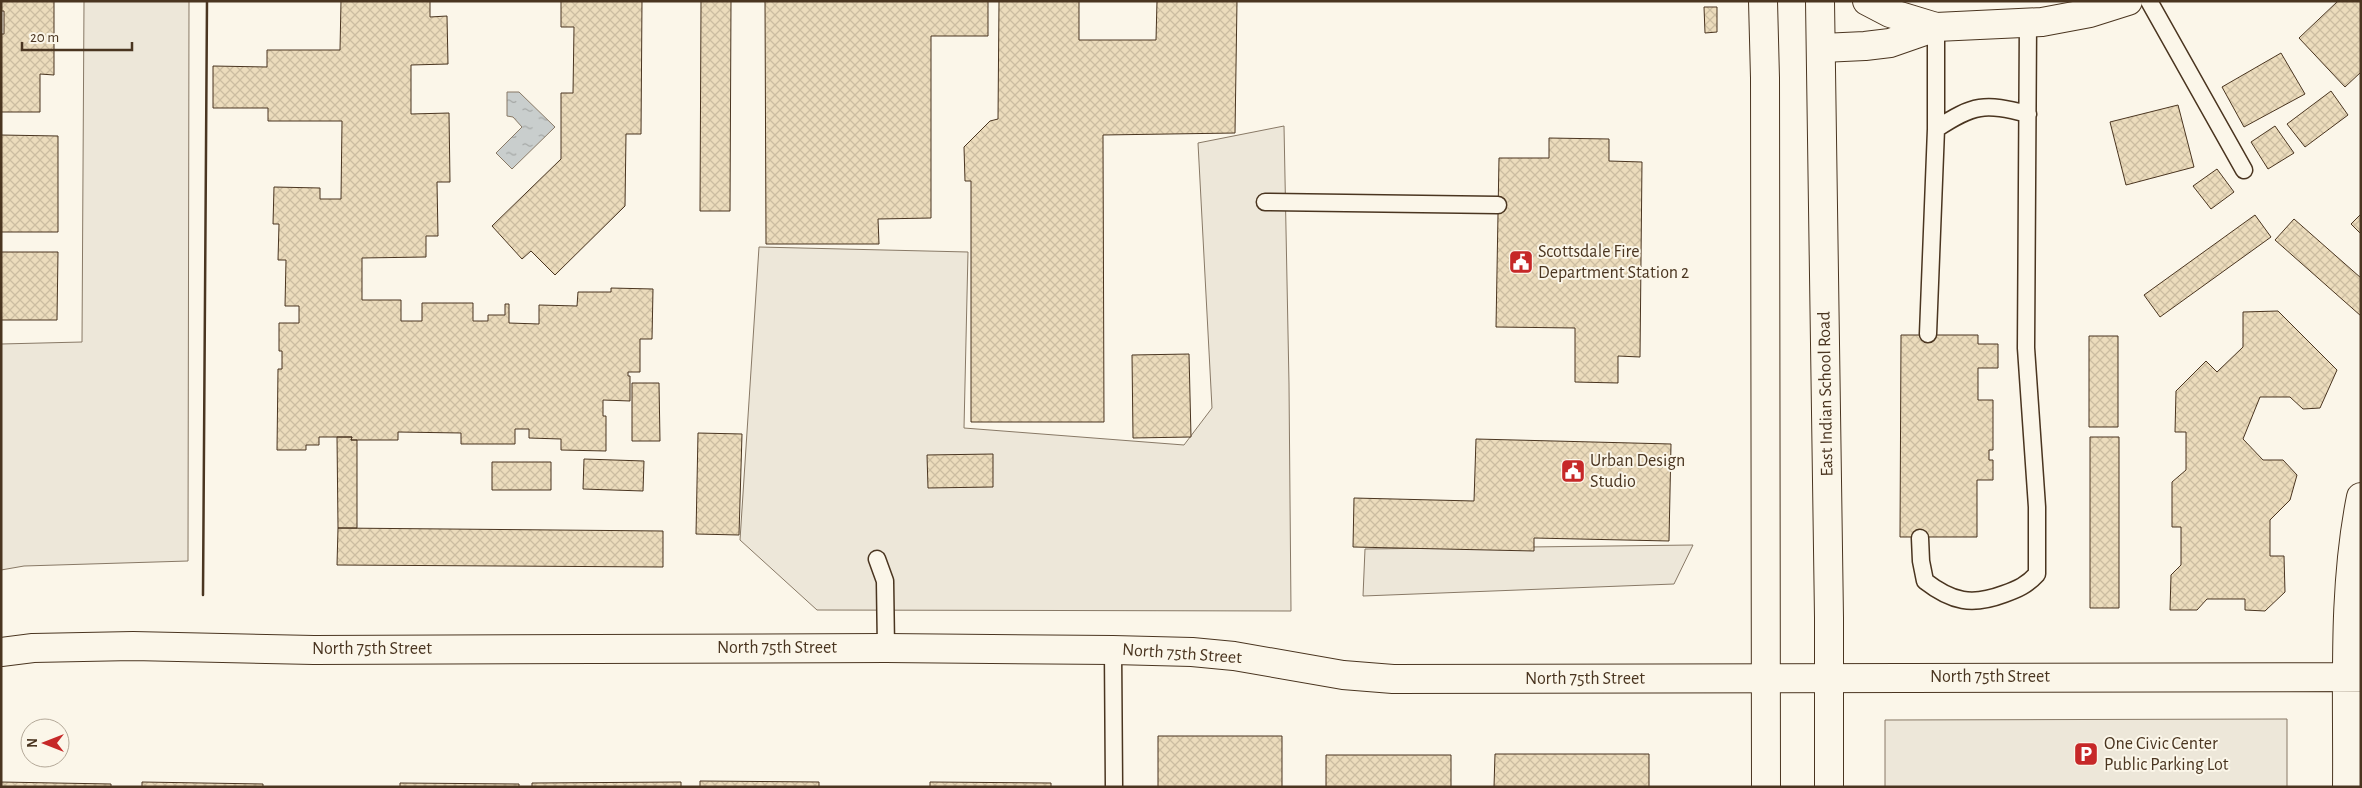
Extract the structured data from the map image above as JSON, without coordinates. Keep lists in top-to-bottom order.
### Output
{
  "streets": {
    "street": ["East Indian School Road", "North 75th Street"]
  },
  "crossings": [
    ["East Indian School Road", "North 75th Street"]
  ],
  "places": {
    "public building": ["Scottsdale Fire Department Station 2", "Urban Design Studio"],
    "parking": ["One Civic Center Public Parking Lot"]
  },
  "scale_bar": "20 m",
  "north": "left"
}
